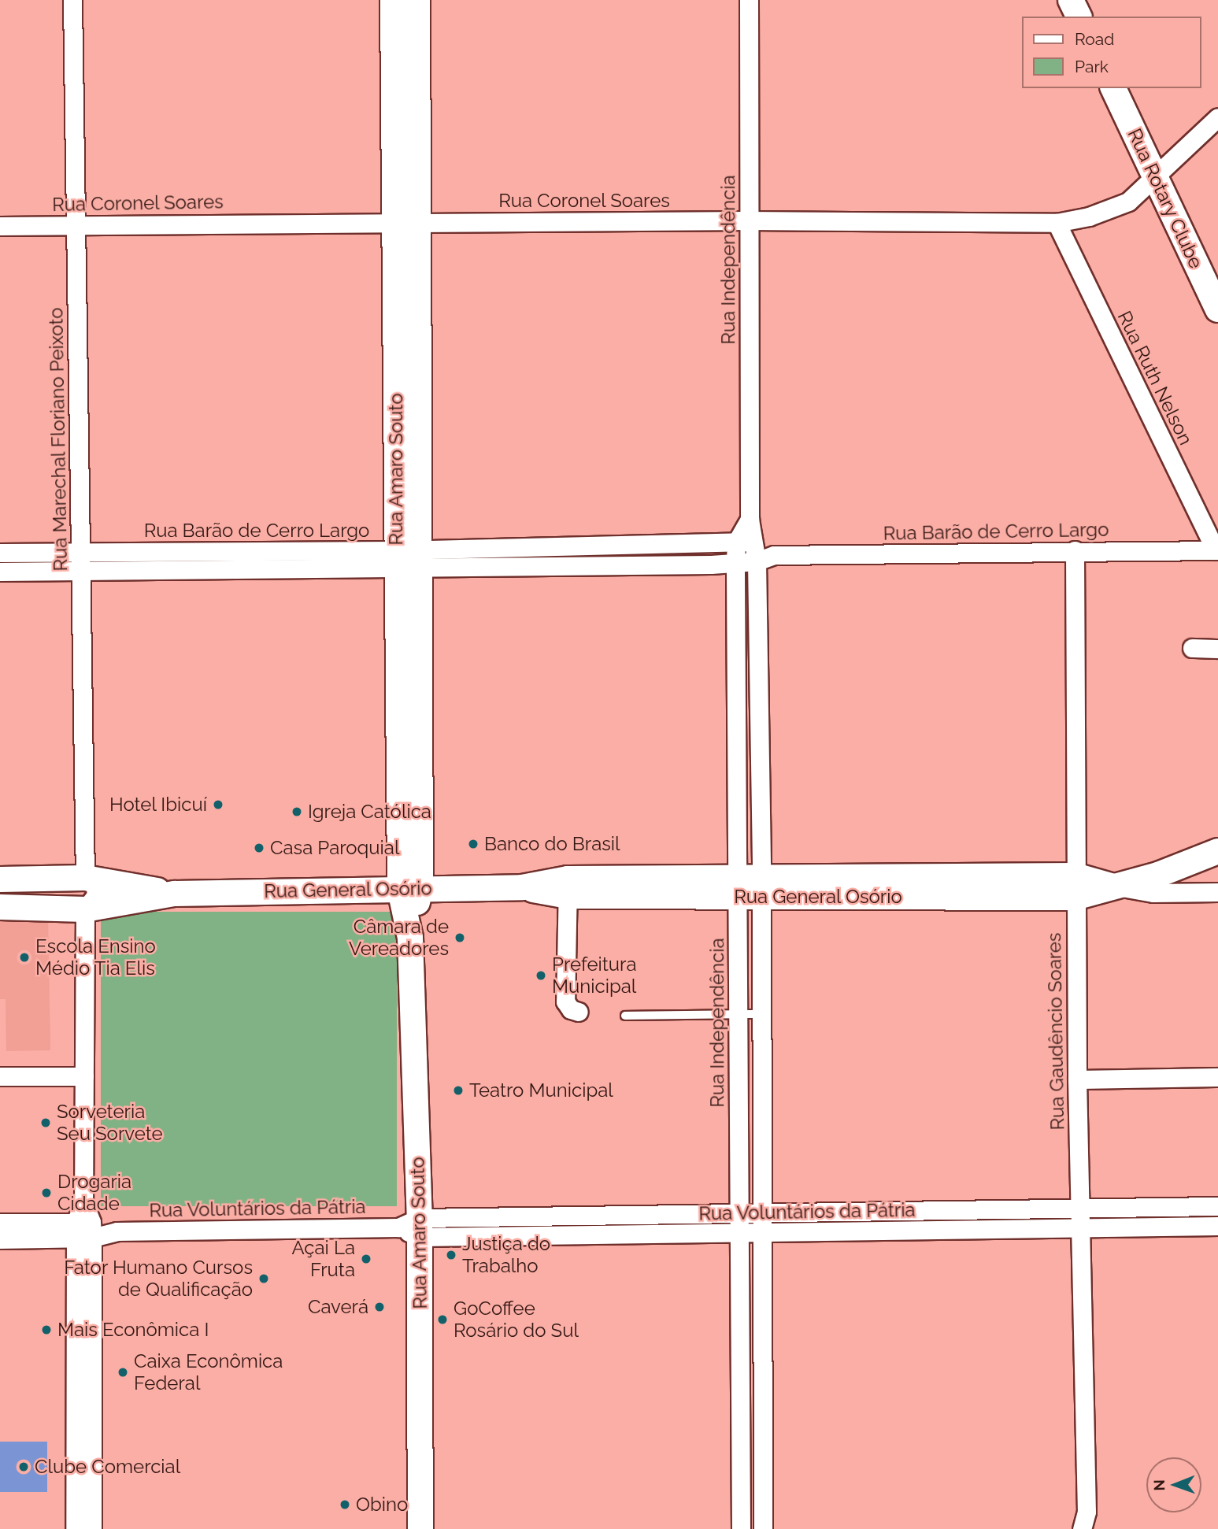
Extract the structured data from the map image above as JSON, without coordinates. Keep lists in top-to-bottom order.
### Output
{
  "streets": {
    "street": [
      "Rua Rotary Clube",
      "Rua Coronel Soares",
      "Rua Independência",
      "Rua Ruth Nelson",
      "Rua Marechal Floriano Peixoto",
      "Rua Amaro Souto",
      "Rua Barão de Cerro Largo",
      "Rua General Osório",
      "Rua Gaudêncio Soares",
      "Rua Voluntários da Pátria"
    ]
  },
  "crossings": [
    ["Rua Rotary Clube", "Rua Coronel Soares"],
    ["Rua Coronel Soares", "Rua Independência"],
    ["Rua Coronel Soares", "Rua Ruth Nelson"],
    ["Rua Coronel Soares", "Rua Marechal Floriano Peixoto"],
    ["Rua Coronel Soares", "Rua Amaro Souto"],
    ["Rua Independência", "Rua Barão de Cerro Largo"],
    ["Rua Independência", "Rua General Osório"],
    ["Rua Independência", "Rua Voluntários da Pátria"],
    ["Rua Ruth Nelson", "Rua Barão de Cerro Largo"],
    ["Rua Marechal Floriano Peixoto", "Rua Barão de Cerro Largo"],
    ["Rua Marechal Floriano Peixoto", "Rua General Osório"],
    ["Rua Amaro Souto", "Rua Barão de Cerro Largo"],
    ["Rua Amaro Souto", "Rua General Osório"],
    ["Rua Amaro Souto", "Rua Voluntários da Pátria"],
    ["Rua Barão de Cerro Largo", "Rua Gaudêncio Soares"],
    ["Rua General Osório", "Rua Gaudêncio Soares"],
    ["Rua Gaudêncio Soares", "Rua Voluntários da Pátria"]
  ],
  "places": [
    "Hotel Ibicuí",
    "Igreja Católica",
    "Banco do Brasil",
    "Casa Paroquial",
    "Câmara de Vereadores",
    "Escola Ensino Médio Tia Elis",
    "Prefeitura Municipal",
    "Teatro Municipal",
    "Sorveteria Seu Sorvete",
    "Drogaria Cidade",
    "Justiça do Trabalho",
    "Açai La Fruta",
    "Fator Humano Cursos de Qualificação",
    "Caverá",
    "GoCoffee Rosário do Sul",
    "Mais Econômica I",
    "Caixa Econômica Federal",
    "Clube Comercial",
    "Obino"
  ],
  "legend": ["Road", "Park"],
  "north": "left"
}
